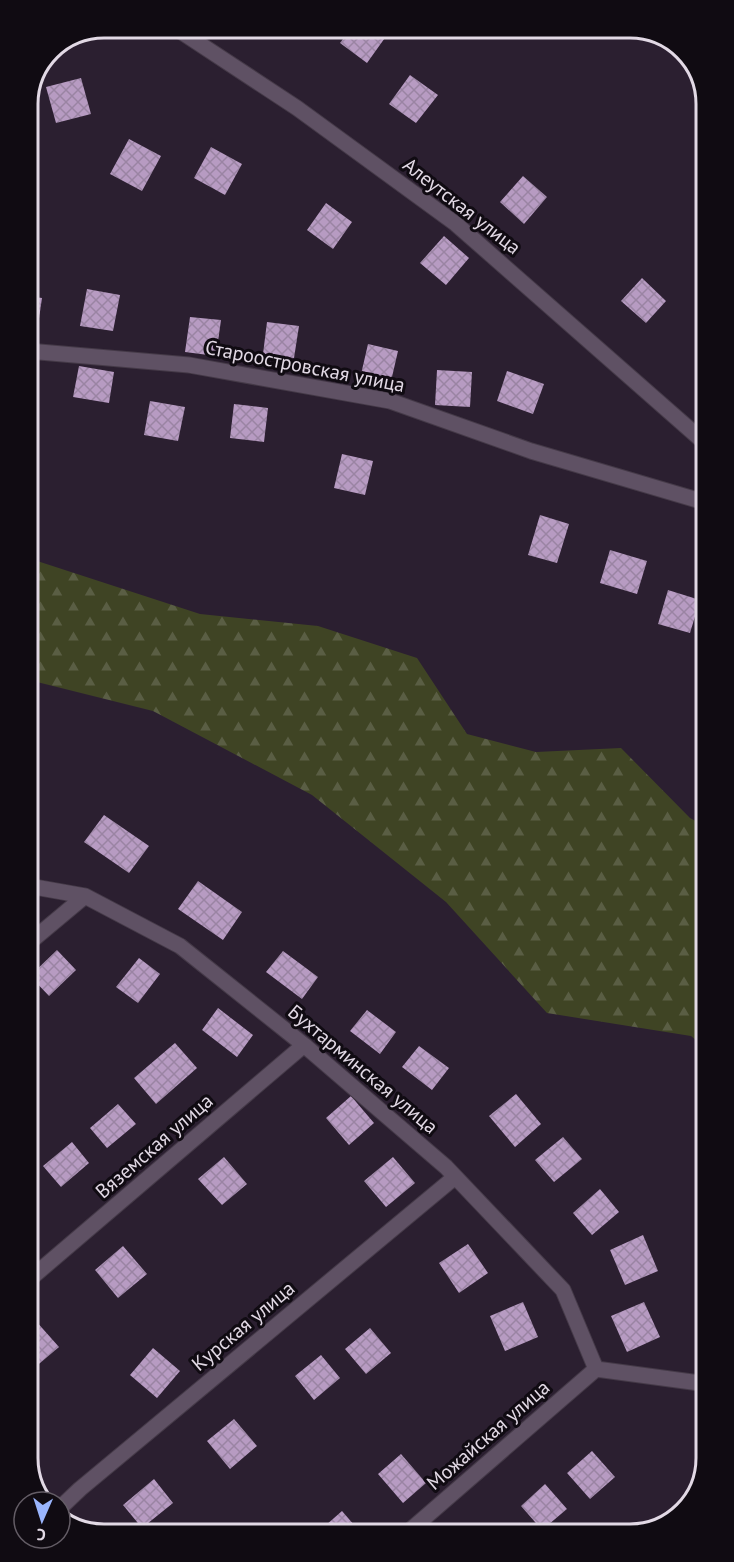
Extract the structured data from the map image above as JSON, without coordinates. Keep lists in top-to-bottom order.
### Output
{
  "streets": {
    "street": [
      "Алеутская улица",
      "Староостровская улица",
      "Бухтарминская улица",
      "Вяземская улица",
      "Курская улица",
      "Можайская улица"
    ]
  },
  "crossings": [
    ["Бухтарминская улица", "Вяземская улица"],
    ["Бухтарминская улица", "Курская улица"],
    ["Бухтарминская улица", "Можайская улица"]
  ],
  "north": "bottom"
}
